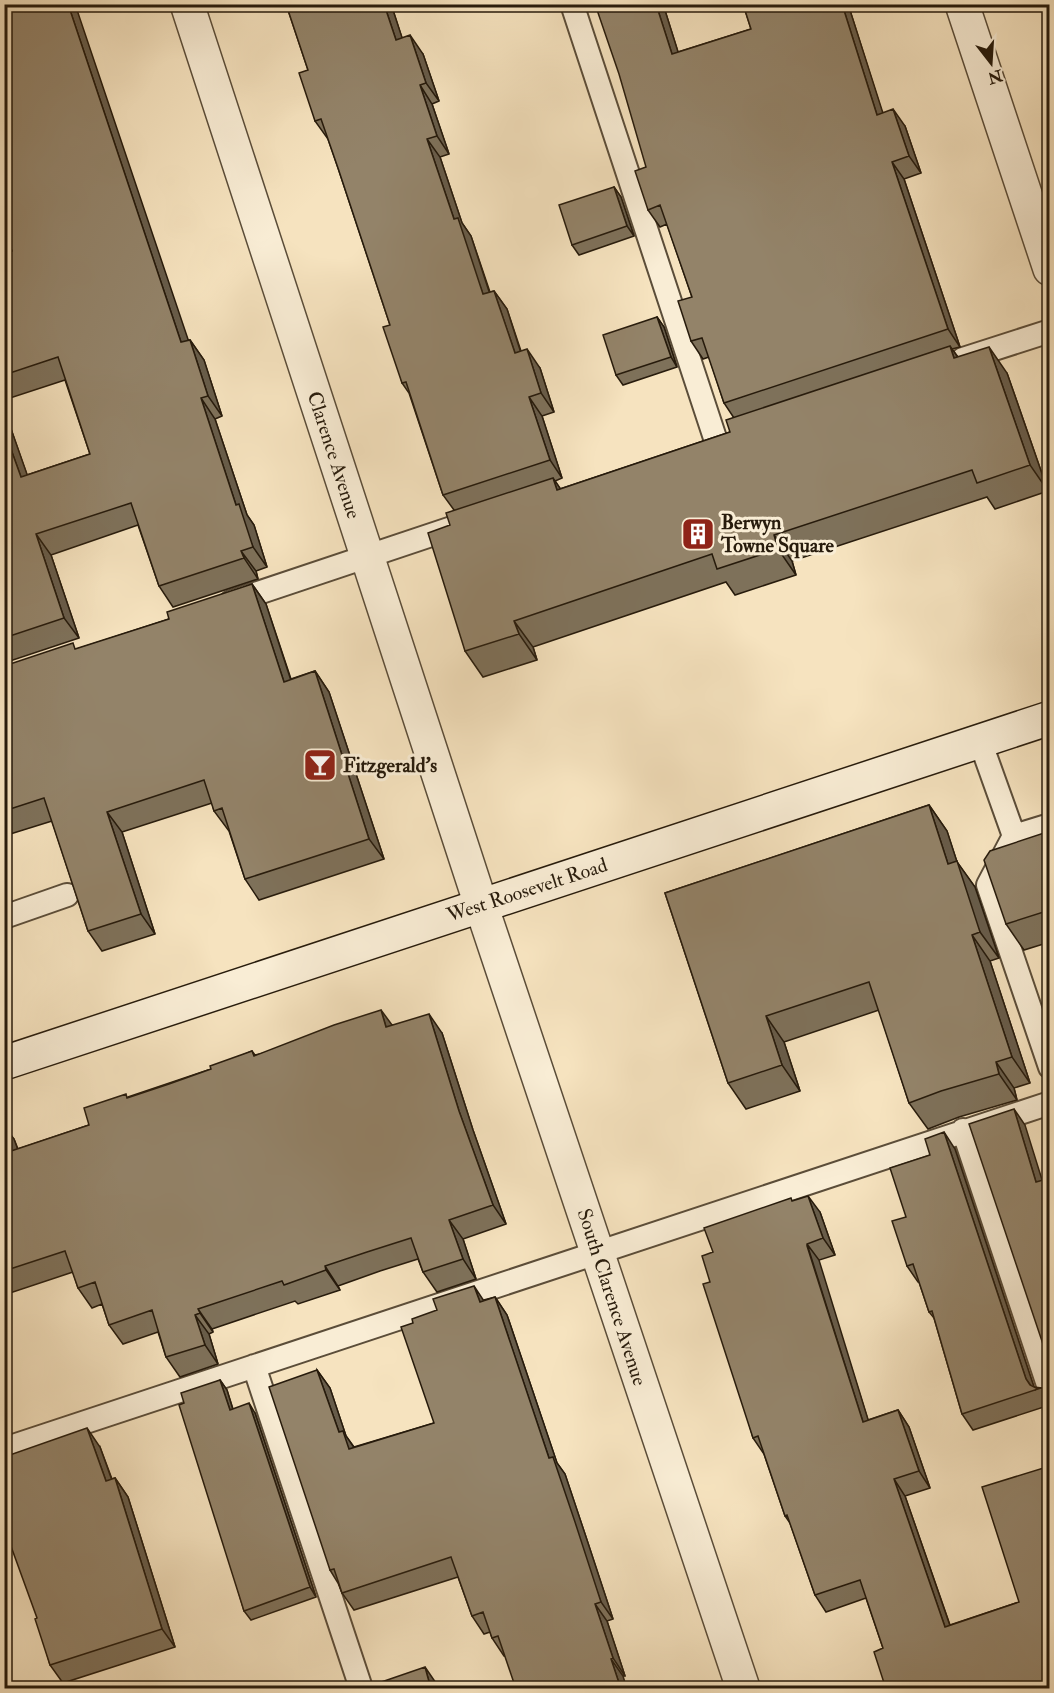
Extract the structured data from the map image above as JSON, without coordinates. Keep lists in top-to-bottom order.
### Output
{
  "streets": {
    "street": ["Clarence Avenue", "West Roosevelt Road", "South Clarence Avenue"]
  },
  "crossings": [
    ["Clarence Avenue", "West Roosevelt Road"],
    ["Clarence Avenue", "South Clarence Avenue"],
    ["West Roosevelt Road", "South Clarence Avenue"]
  ],
  "places": {
    "building": ["Berwyn Towne Square"],
    "bar": ["Fitzgerald's"]
  },
  "north": "bottom"
}
